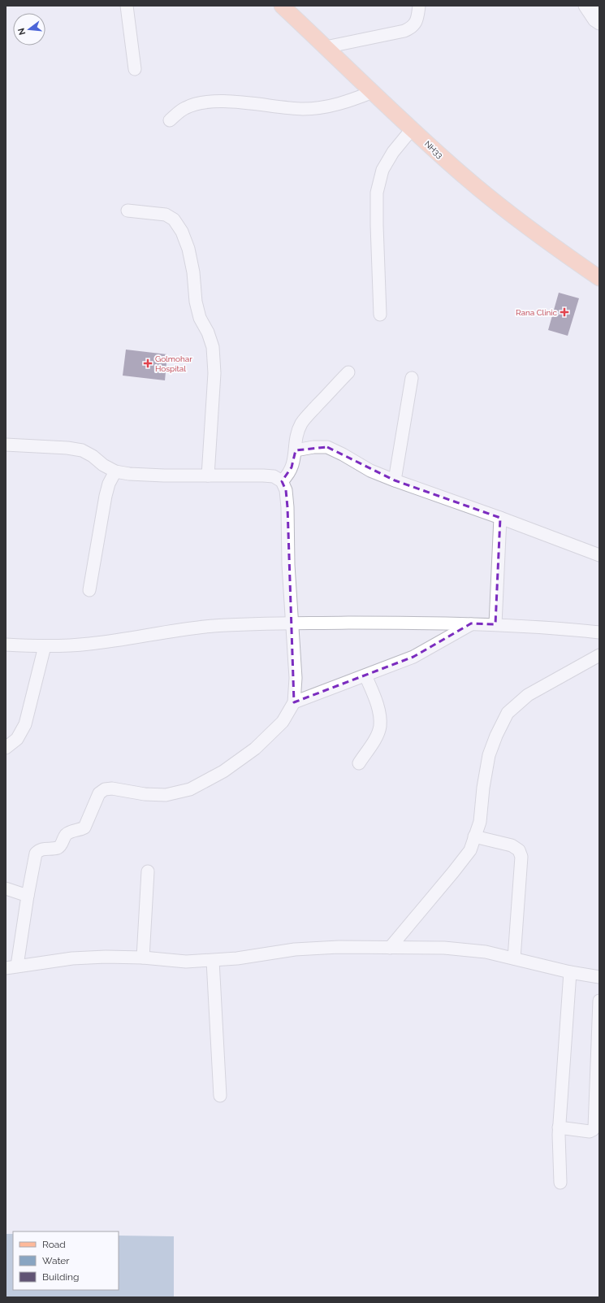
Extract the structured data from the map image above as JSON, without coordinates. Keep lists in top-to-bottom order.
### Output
{
  "streets": {
    "main road": ["NH33"]
  },
  "places": {
    "health": ["Rana Clinic", "Golmohar Hospital"]
  },
  "legend": ["Road", "Water", "Building"],
  "north": "left"
}
